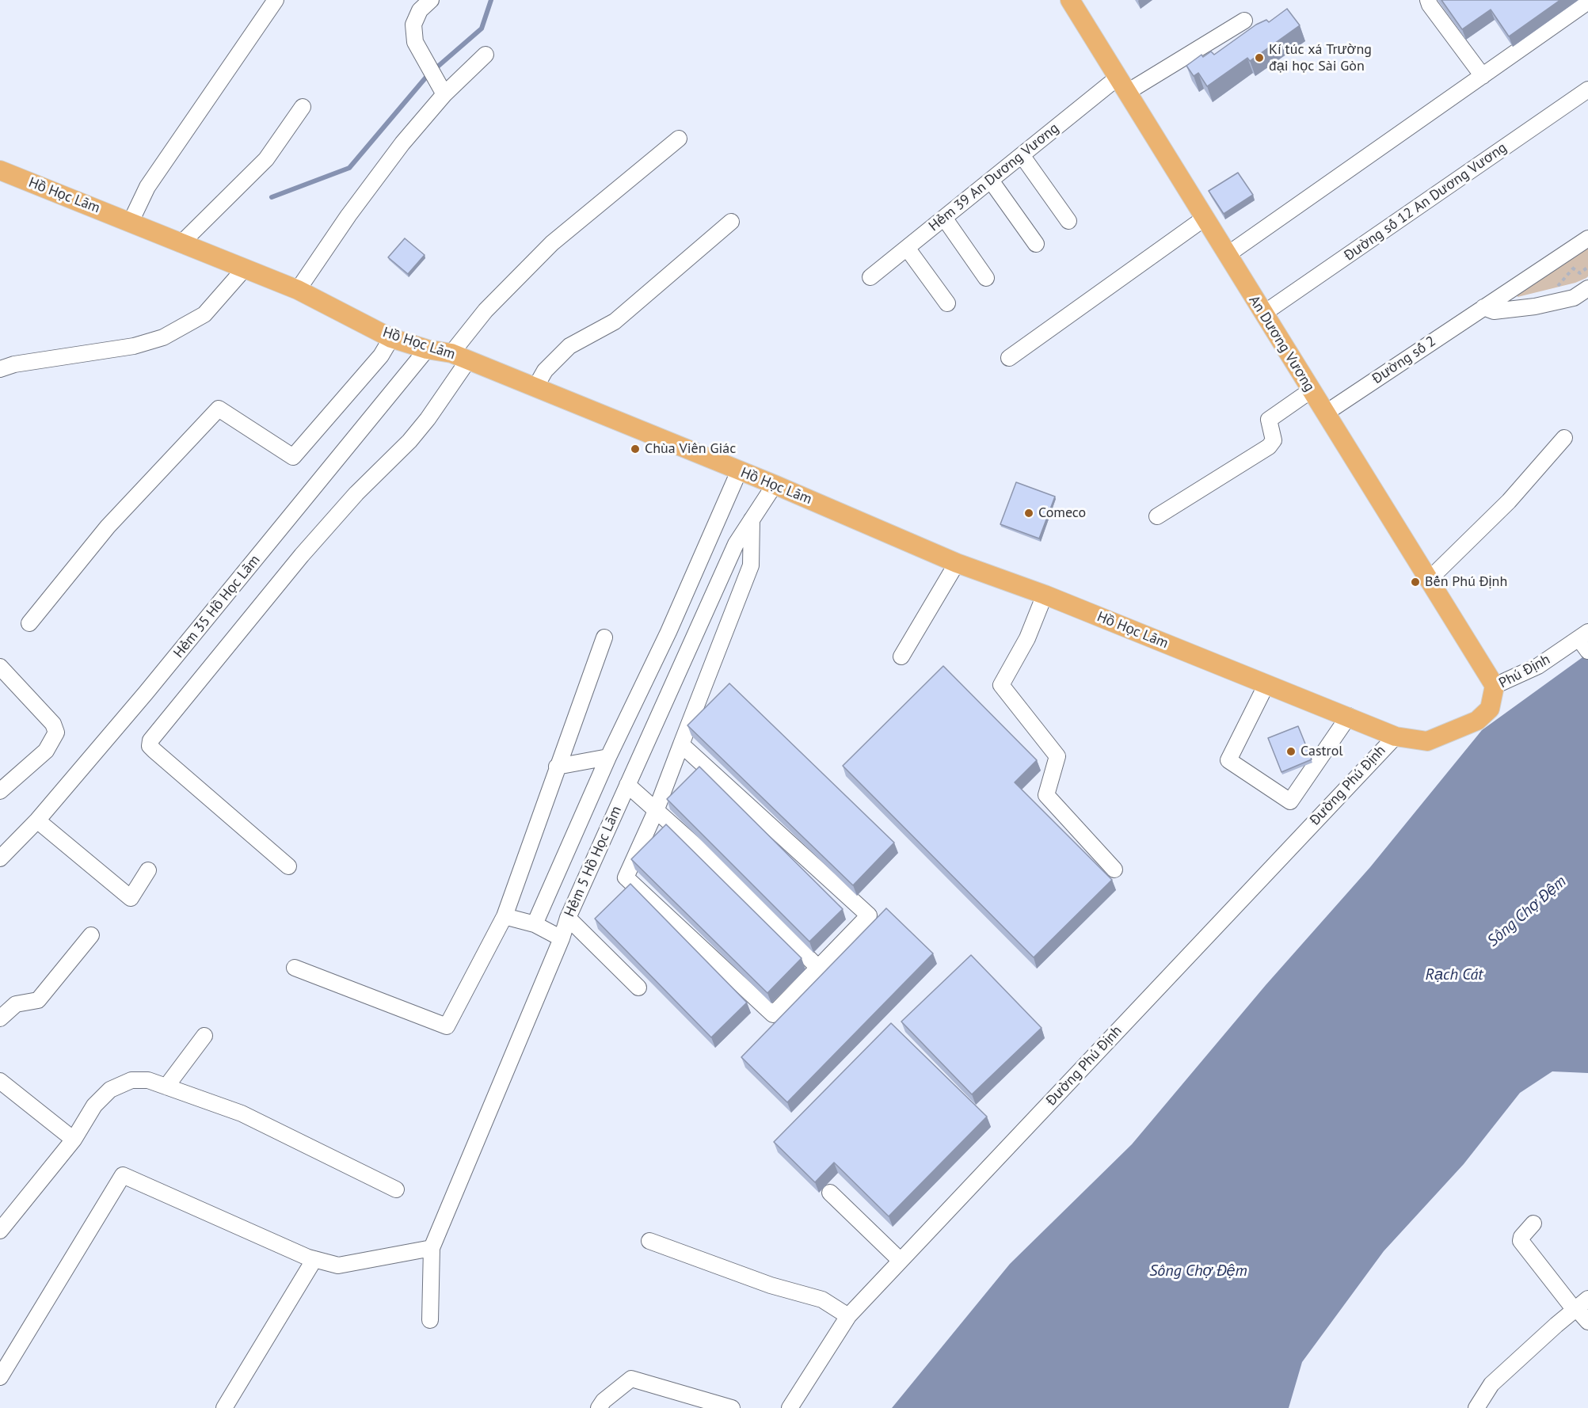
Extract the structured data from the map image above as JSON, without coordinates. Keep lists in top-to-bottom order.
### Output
{
  "streets": {
    "main road": ["Hồ Học Lãm", "An Dương Vương", "Phú Định"],
    "street": [
      "Hẻm 39 An Dương Vương",
      "Đường số 12 An Dương Vương",
      "Đường số 2",
      "Hẻm 35 Hồ Học Lãm",
      "Đường Phú Định",
      "Hẻm 5 Hồ Học Lãm"
    ]
  },
  "crossings": [
    ["Hẻm 39 An Dương Vương", "An Dương Vương"],
    ["Hồ Học Lãm", "Hẻm 35 Hồ Học Lãm"],
    ["Hồ Học Lãm", "Phú Định"],
    ["Hồ Học Lãm", "Đường Phú Định"],
    ["Hồ Học Lãm", "Hẻm 5 Hồ Học Lãm"],
    ["Đường số 12 An Dương Vương", "An Dương Vương"],
    ["An Dương Vương", "Đường số 2"],
    ["An Dương Vương", "Phú Định"],
    ["Phú Định", "Đường Phú Định"]
  ],
  "water": ["Sông Chợ Đệm", "Rạch Cát"],
  "places": [
    "Kí túc xá Trường đại học Sài Gòn",
    "Chùa Viên Giác",
    "Comeco",
    "Bến Phú Định",
    "Castrol"
  ]
}
